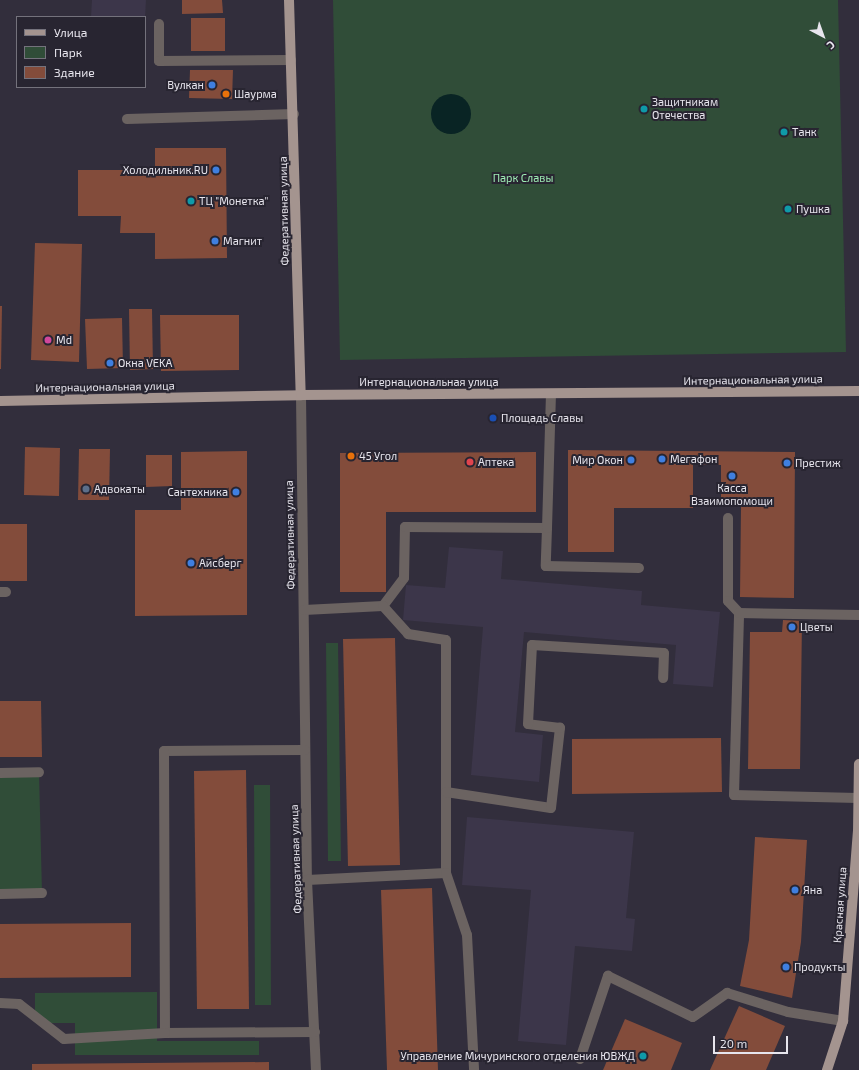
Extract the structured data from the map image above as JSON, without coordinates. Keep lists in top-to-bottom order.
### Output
{
  "streets": {
    "main road": ["Федеративная улица", "Интернациональная улица", "Красная улица"]
  },
  "crossings": [
    ["Федеративная улица", "Интернациональная улица"]
  ],
  "parks": ["Парк Славы"],
  "places": [
    "Вулкан",
    "Шаурма",
    "Защитникам Отечества",
    "Танк",
    "Холодильник.RU",
    "ТЦ \"Монетка\"",
    "Пушка",
    "Магнит",
    "Md",
    "Окна VEKA",
    "Площадь Славы",
    "45 Угол",
    "Мегафон",
    "Мир Окон",
    "Аптека",
    "Престиж",
    "Касса Взаимопомощи",
    "Адвокаты",
    "Сантехника",
    "Айсберг",
    "Цветы",
    "Яна",
    "Продукты",
    "Управление Мичуринского отделения ЮВЖД"
  ],
  "legend": ["Улица", "Парк", "Здание"],
  "scale_bar": "20 m",
  "north": "bottom right"
}
